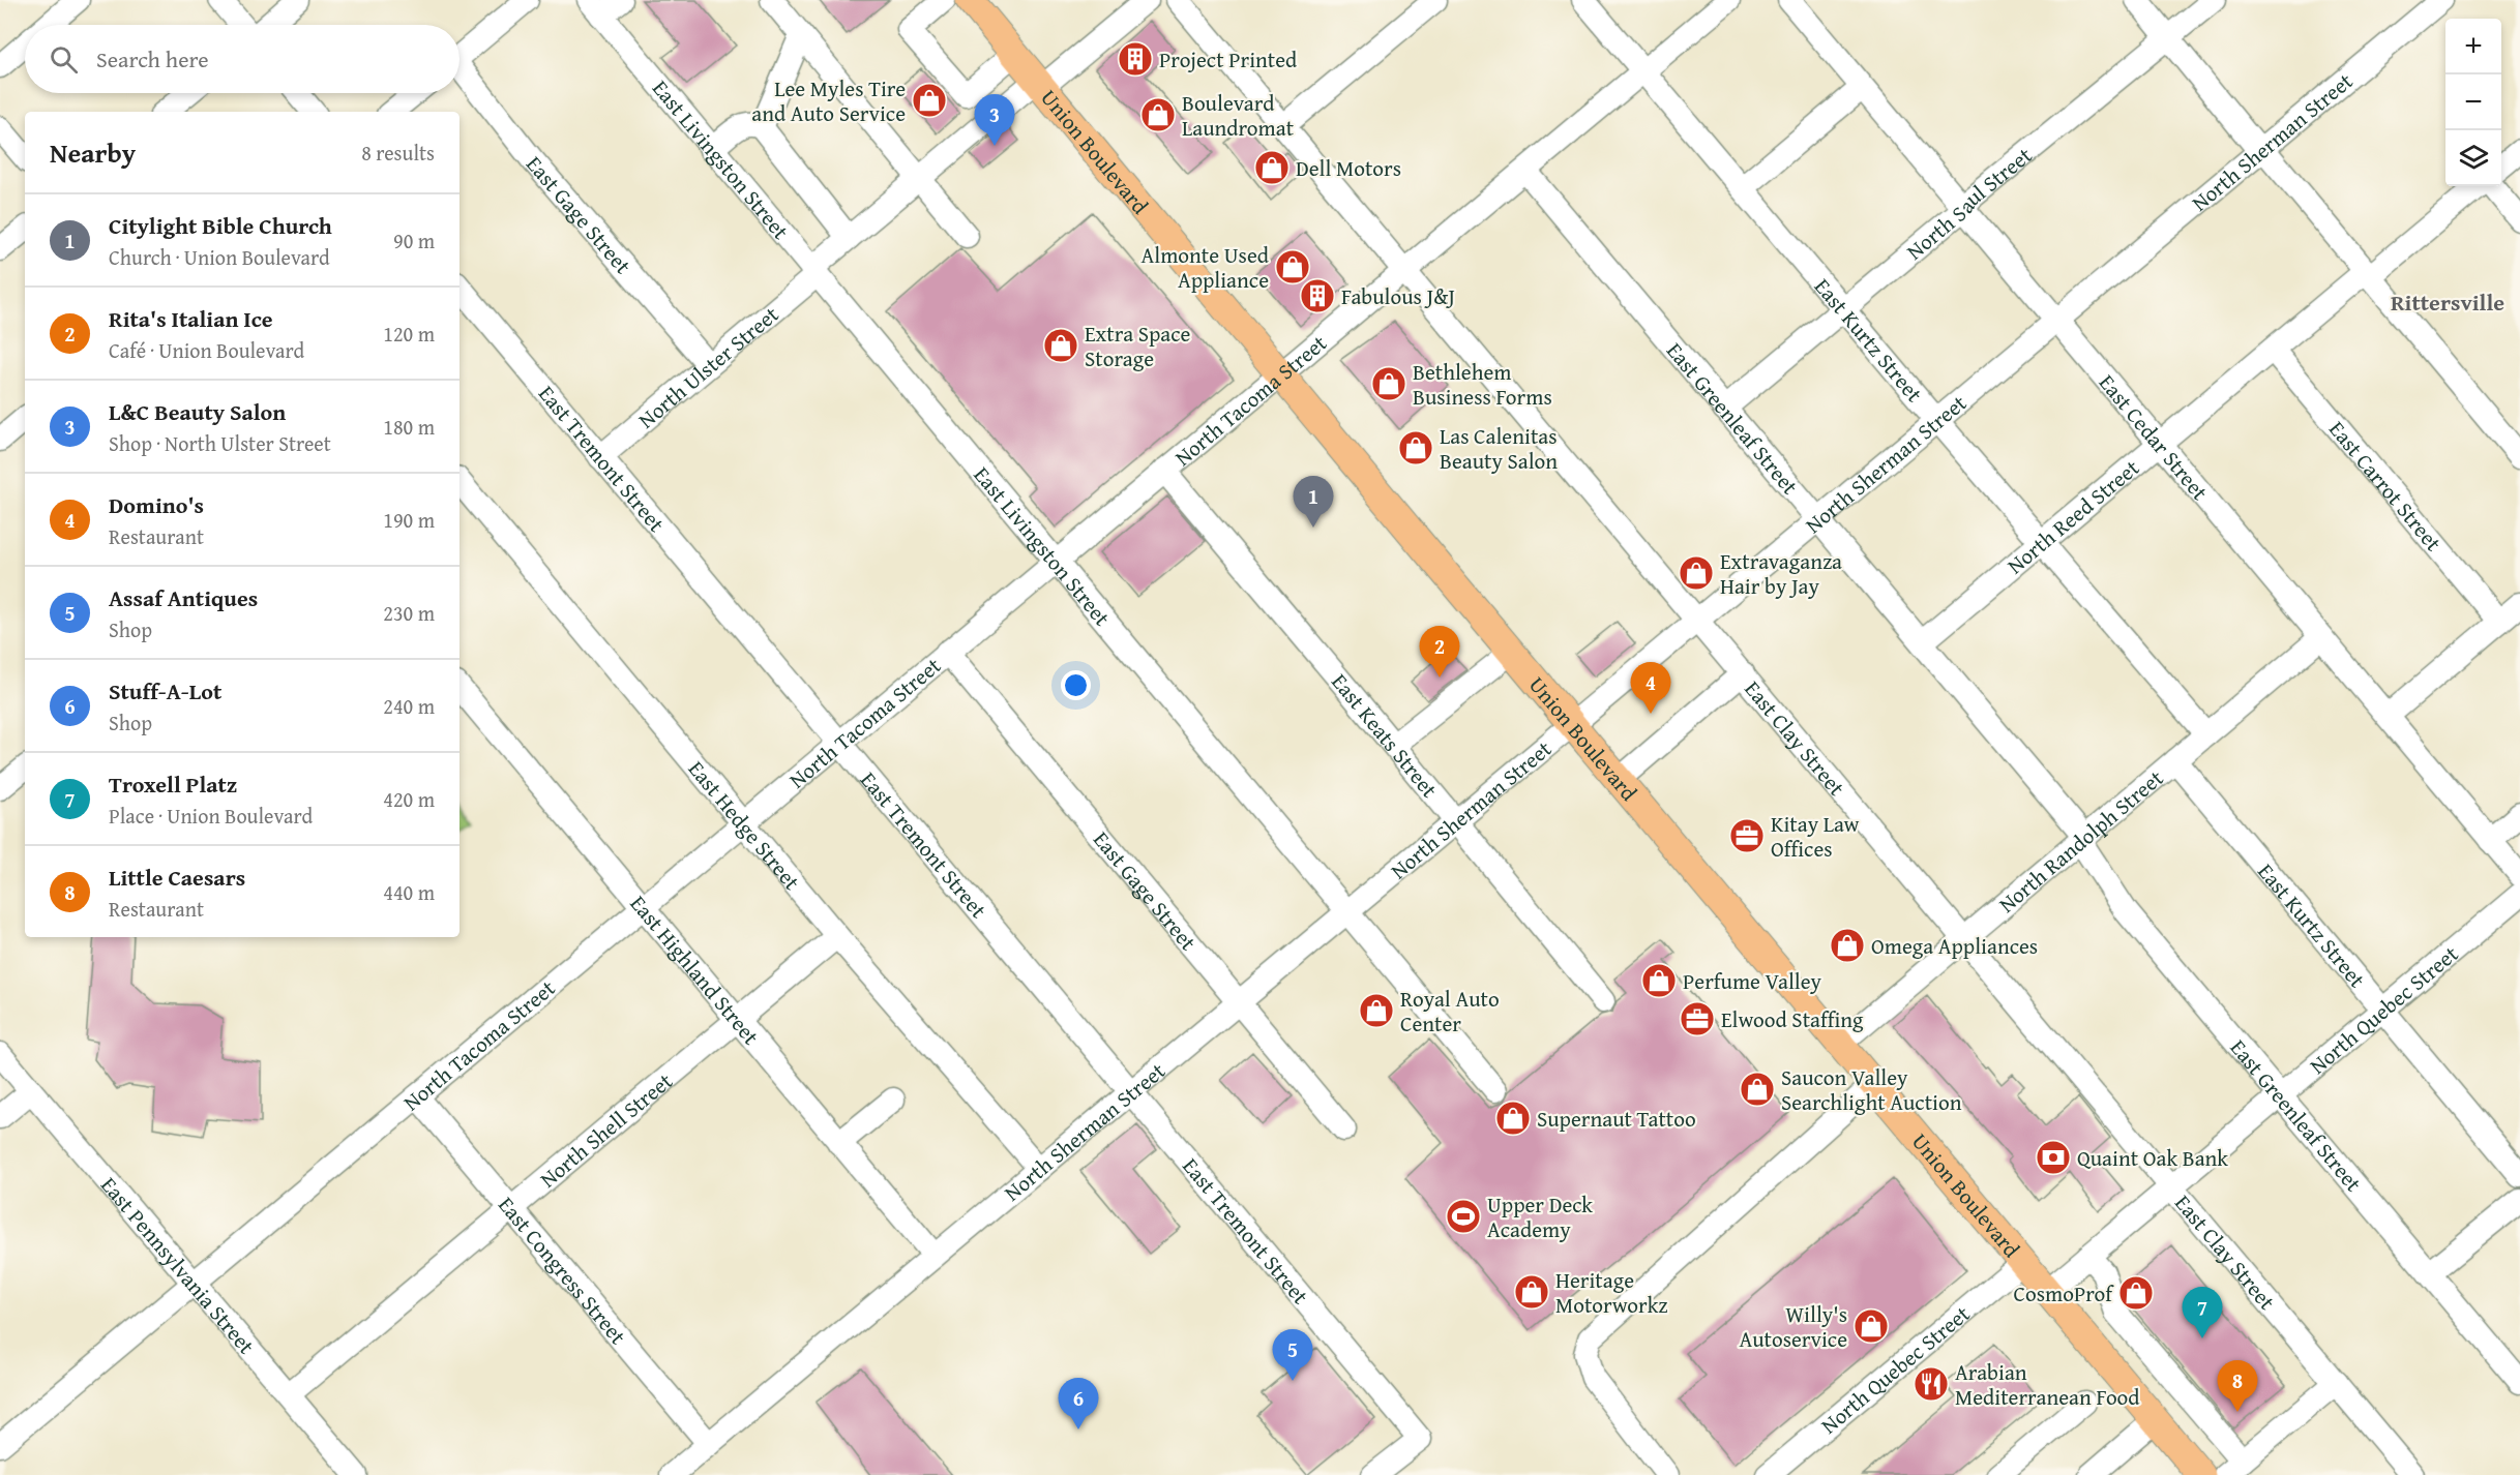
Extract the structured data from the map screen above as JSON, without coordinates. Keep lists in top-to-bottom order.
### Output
{
  "streets": {
    "main road": ["Union Boulevard"],
    "street": [
      "North Sherman Street",
      "East Livingston Street",
      "North Saul Street",
      "East Gage Street",
      "East Kurtz Street",
      "North Ulster Street",
      "North Tacoma Street",
      "East Greenleaf Street",
      "East Cedar Street",
      "East Tremont Street",
      "East Carrot Street",
      "North Reed Street",
      "East Keats Street",
      "East Clay Street",
      "East Hedge Street",
      "North Randolph Street",
      "East Highland Street",
      "North Quebec Street",
      "North Shell Street",
      "East Pennsylvania Street",
      "East Congress Street"
    ]
  },
  "crossings": [
    ["North Sherman Street", "Union Boulevard"],
    ["North Sherman Street", "East Livingston Street"],
    ["North Sherman Street", "East Gage Street"],
    ["North Sherman Street", "East Kurtz Street"],
    ["North Sherman Street", "East Greenleaf Street"],
    ["North Sherman Street", "East Cedar Street"],
    ["North Sherman Street", "East Tremont Street"],
    ["North Sherman Street", "East Keats Street"],
    ["North Sherman Street", "East Clay Street"],
    ["North Sherman Street", "East Hedge Street"],
    ["North Sherman Street", "East Highland Street"],
    ["North Sherman Street", "East Congress Street"],
    ["Union Boulevard", "North Ulster Street"],
    ["Union Boulevard", "North Tacoma Street"],
    ["Union Boulevard", "North Randolph Street"],
    ["Union Boulevard", "North Quebec Street"],
    ["East Livingston Street", "North Ulster Street"],
    ["East Livingston Street", "North Tacoma Street"],
    ["North Saul Street", "East Kurtz Street"],
    ["North Saul Street", "East Greenleaf Street"],
    ["North Saul Street", "East Cedar Street"],
    ["East Gage Street", "North Ulster Street"],
    ["East Gage Street", "North Tacoma Street"],
    ["East Kurtz Street", "North Tacoma Street"],
    ["East Kurtz Street", "North Reed Street"],
    ["East Kurtz Street", "North Randolph Street"],
    ["East Kurtz Street", "North Quebec Street"],
    ["North Ulster Street", "East Tremont Street"],
    ["North Tacoma Street", "East Greenleaf Street"],
    ["North Tacoma Street", "East Tremont Street"],
    ["North Tacoma Street", "East Keats Street"],
    ["North Tacoma Street", "East Clay Street"],
    ["North Tacoma Street", "East Hedge Street"],
    ["North Tacoma Street", "East Highland Street"],
    ["North Tacoma Street", "East Pennsylvania Street"],
    ["North Tacoma Street", "East Congress Street"],
    ["East Greenleaf Street", "North Reed Street"],
    ["East Greenleaf Street", "North Randolph Street"],
    ["East Greenleaf Street", "North Quebec Street"],
    ["East Cedar Street", "North Reed Street"],
    ["East Cedar Street", "North Randolph Street"],
    ["East Carrot Street", "North Reed Street"],
    ["East Clay Street", "North Randolph Street"],
    ["East Clay Street", "North Quebec Street"],
    ["East Hedge Street", "North Shell Street"],
    ["East Highland Street", "North Shell Street"],
    ["North Shell Street", "East Pennsylvania Street"],
    ["North Shell Street", "East Congress Street"]
  ],
  "districts": ["Rittersville"],
  "places": {
    "building": ["Project Printed", "Fabulous J&J"],
    "shop": [
      "Lee Myles Tire and Auto Service",
      "Boulevard Laundromat",
      "Dell Motors",
      "Almonte Used Appliance",
      "Extra Space Storage",
      "Bethlehem Business Forms",
      "Las Calenitas Beauty Salon",
      "Extravaganza Hair by Jay",
      "Omega Appliances",
      "Perfume Valley",
      "Royal Auto Center",
      "Saucon Valley Searchlight Auction",
      "Supernaut Tattoo",
      "Heritage Motorworkz",
      "CosmoProf",
      "Willy's Autoservice"
    ],
    "office": ["Kitay Law Offices", "Elwood Staffing"],
    "bank": ["Quaint Oak Bank"],
    "sports": ["Upper Deck Academy"],
    "restaurant": ["Arabian Mediterranean Food"]
  },
  "page": {
    "map_buttons": ["+", "−"],
    "search": "Search here",
    "pins": [
      "3",
      "1",
      "2",
      "4",
      "7",
      "5",
      "8",
      "6"
    ],
    "heading": ["Nearby", "8 results"],
    "list": [
      {
        "mark": "1",
        "name": "Citylight Bible Church",
        "note": "Church · Union Boulevard",
        "value": "90 m"
      },
      {
        "mark": "2",
        "name": "Rita's Italian Ice",
        "note": "Café · Union Boulevard",
        "value": "120 m"
      },
      {
        "mark": "3",
        "name": "L&C Beauty Salon",
        "note": "Shop · North Ulster Street",
        "value": "180 m"
      },
      {
        "mark": "4",
        "name": "Domino's",
        "note": "Restaurant",
        "value": "190 m"
      },
      {
        "mark": "5",
        "name": "Assaf Antiques",
        "note": "Shop",
        "value": "230 m"
      },
      {
        "mark": "6",
        "name": "Stuff-A-Lot",
        "note": "Shop",
        "value": "240 m"
      },
      {
        "mark": "7",
        "name": "Troxell Platz",
        "note": "Place · Union Boulevard",
        "value": "420 m"
      },
      {
        "mark": "8",
        "name": "Little Caesars",
        "note": "Restaurant",
        "value": "440 m"
      }
    ]
  }
}
